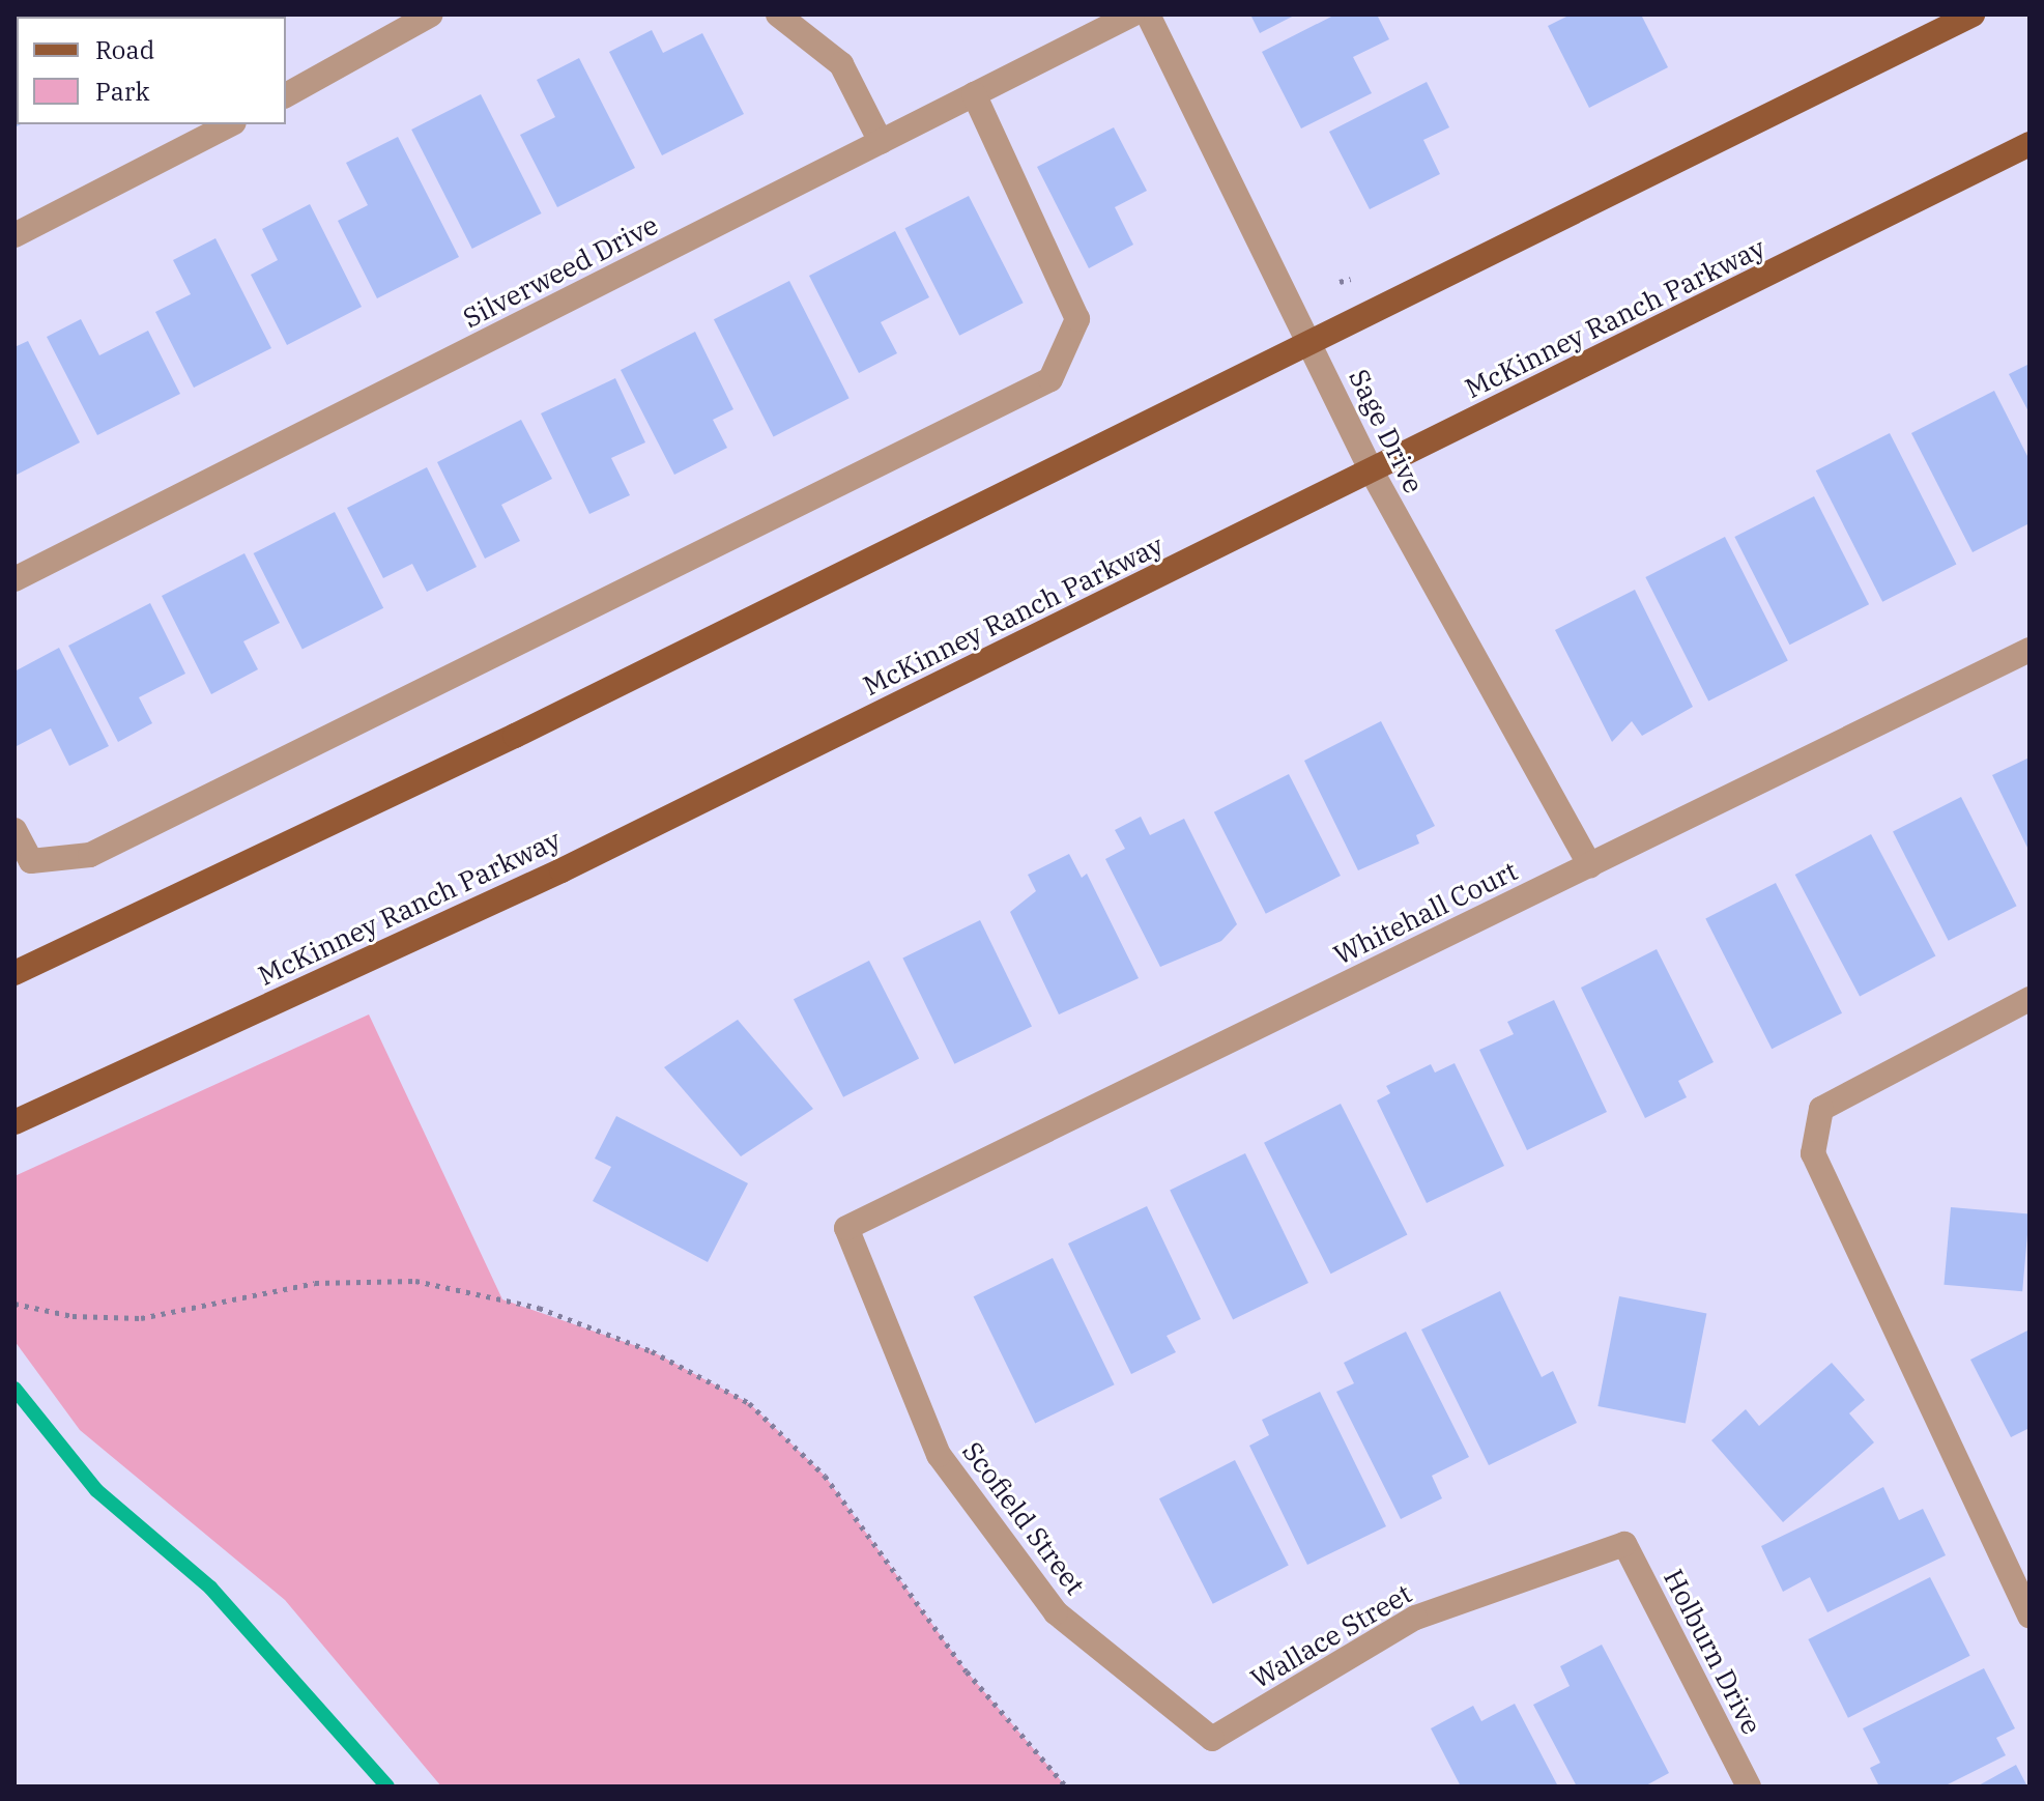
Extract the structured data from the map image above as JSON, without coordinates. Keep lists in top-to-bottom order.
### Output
{
  "streets": {
    "main road": ["McKinney Ranch Parkway"],
    "street": [
      "Silverweed Drive",
      "Sage Drive",
      "Whitehall Court",
      "Scofield Street",
      "Wallace Street",
      "Holburn Drive"
    ]
  },
  "crossings": [
    ["McKinney Ranch Parkway", "Sage Drive"],
    ["Sage Drive", "Whitehall Court"],
    ["Whitehall Court", "Scofield Street"],
    ["Scofield Street", "Wallace Street"],
    ["Wallace Street", "Holburn Drive"]
  ],
  "legend": ["Road", "Park"]
}
